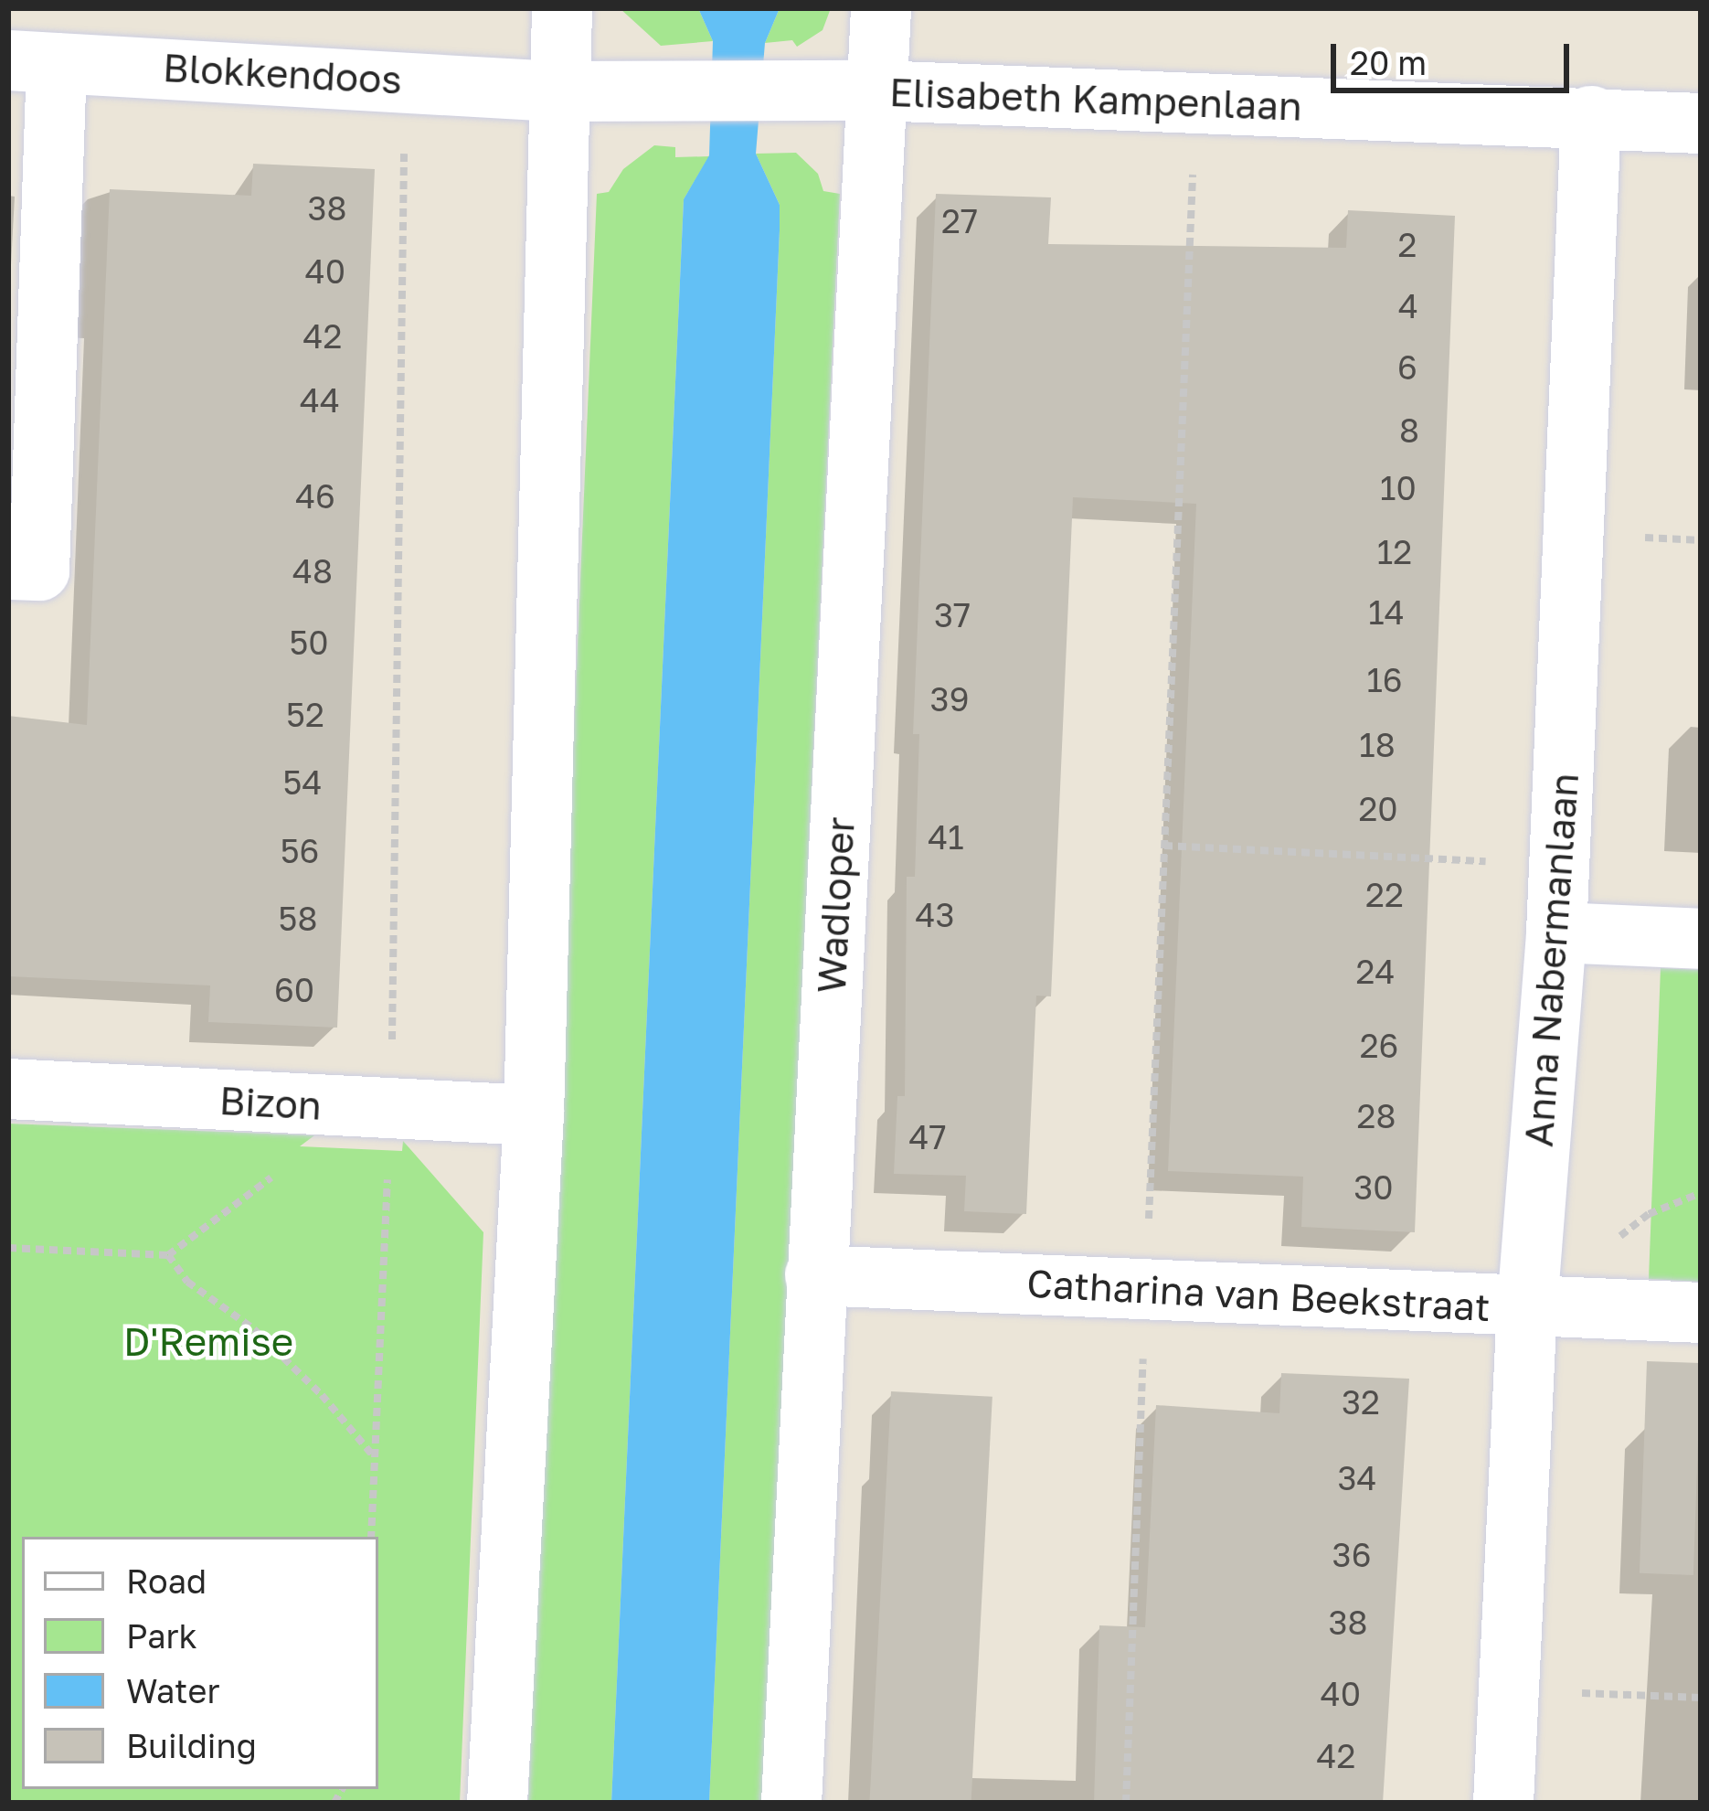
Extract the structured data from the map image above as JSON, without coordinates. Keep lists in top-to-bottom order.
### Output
{
  "streets": {
    "street": [
      "Blokkendoos",
      "Elisabeth Kampenlaan",
      "Wadloper",
      "Anna Nabermanlaan",
      "Bizon",
      "Catharina van Beekstraat"
    ]
  },
  "crossings": [
    ["Blokkendoos", "Elisabeth Kampenlaan"],
    ["Elisabeth Kampenlaan", "Wadloper"],
    ["Elisabeth Kampenlaan", "Anna Nabermanlaan"],
    ["Wadloper", "Catharina van Beekstraat"],
    ["Anna Nabermanlaan", "Catharina van Beekstraat"]
  ],
  "parks": ["D'Remise"],
  "house_numbers": [
    "38",
    "27",
    "2",
    "40",
    "4",
    "42",
    "6",
    "44",
    "8",
    "10",
    "46",
    "12",
    "48",
    "14",
    "37",
    "50",
    "16",
    "39",
    "52",
    "18",
    "54",
    "20",
    "41",
    "56",
    "22",
    "43",
    "58",
    "24",
    "60",
    "26",
    "28",
    "47",
    "30",
    "32",
    "34",
    "36",
    "38",
    "40",
    "42"
  ],
  "legend": [
    "Road",
    "Park",
    "Water",
    "Building"
  ],
  "scale_bar": "20 m"
}
